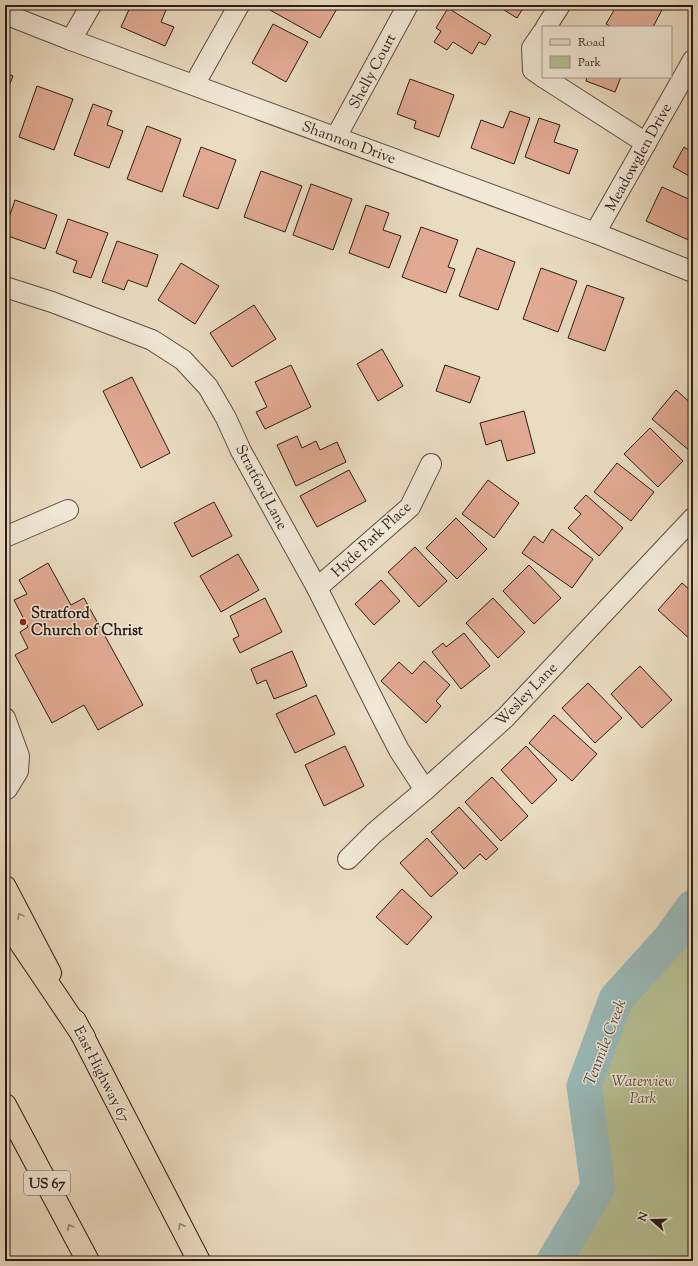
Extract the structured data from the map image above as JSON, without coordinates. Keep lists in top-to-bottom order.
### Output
{
  "streets": {
    "main road": ["East Highway 67", "US 67"],
    "street": [
      "Shelly Court",
      "Shannon Drive",
      "Meadowglen Drive",
      "Stratford Lane",
      "Hyde Park Place",
      "Wesley Lane"
    ]
  },
  "crossings": [
    ["Shelly Court", "Shannon Drive"],
    ["Shannon Drive", "Meadowglen Drive"],
    ["Stratford Lane", "Hyde Park Place"],
    ["Stratford Lane", "Wesley Lane"]
  ],
  "water": ["Tenmile Creek"],
  "parks": ["Waterview Park"],
  "places": ["Stratford Church of Christ"],
  "legend": ["Road", "Park"],
  "north": "left"
}
